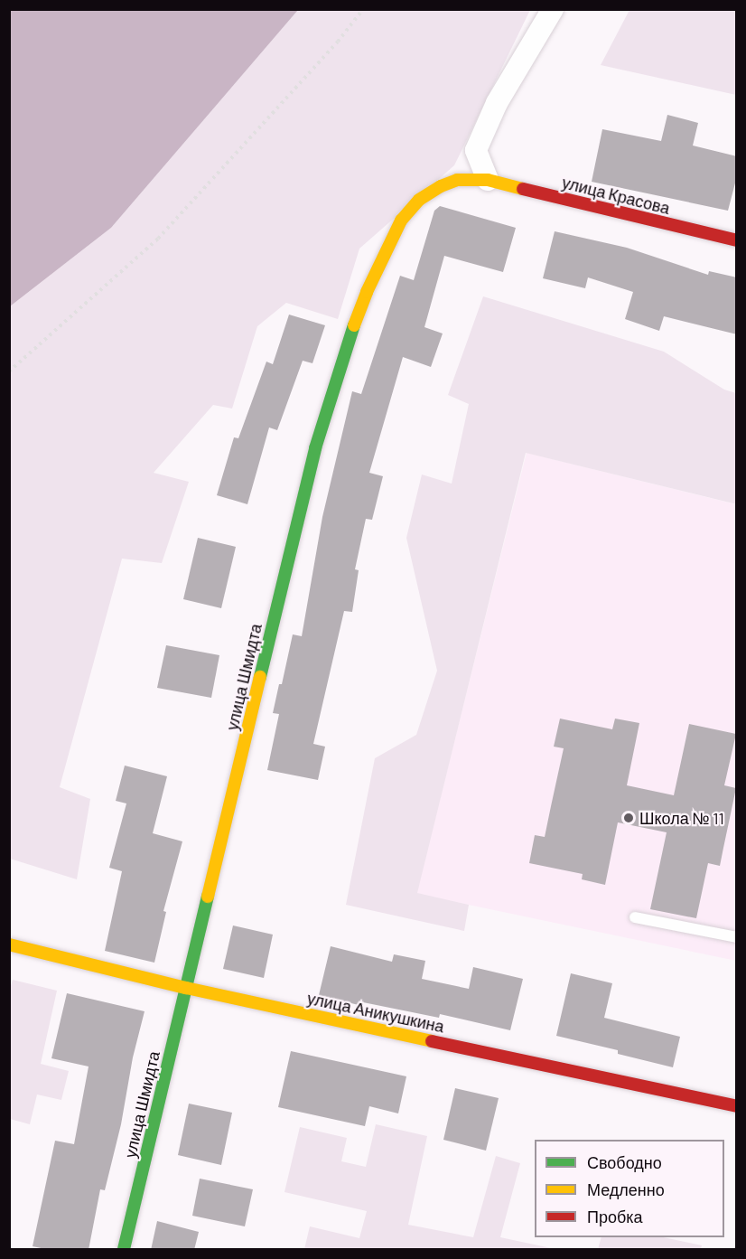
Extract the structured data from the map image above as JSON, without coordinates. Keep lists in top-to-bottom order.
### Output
{
  "streets": {
    "street": ["улица Красова", "улица Шмидта", "улица Аникушкина"]
  },
  "crossings": [
    ["улица Красова", "улица Шмидта"],
    ["улица Шмидта", "улица Аникушкина"]
  ],
  "places": ["Школа № 11"],
  "legend": ["Свободно", "Медленно", "Пробка"]
}
